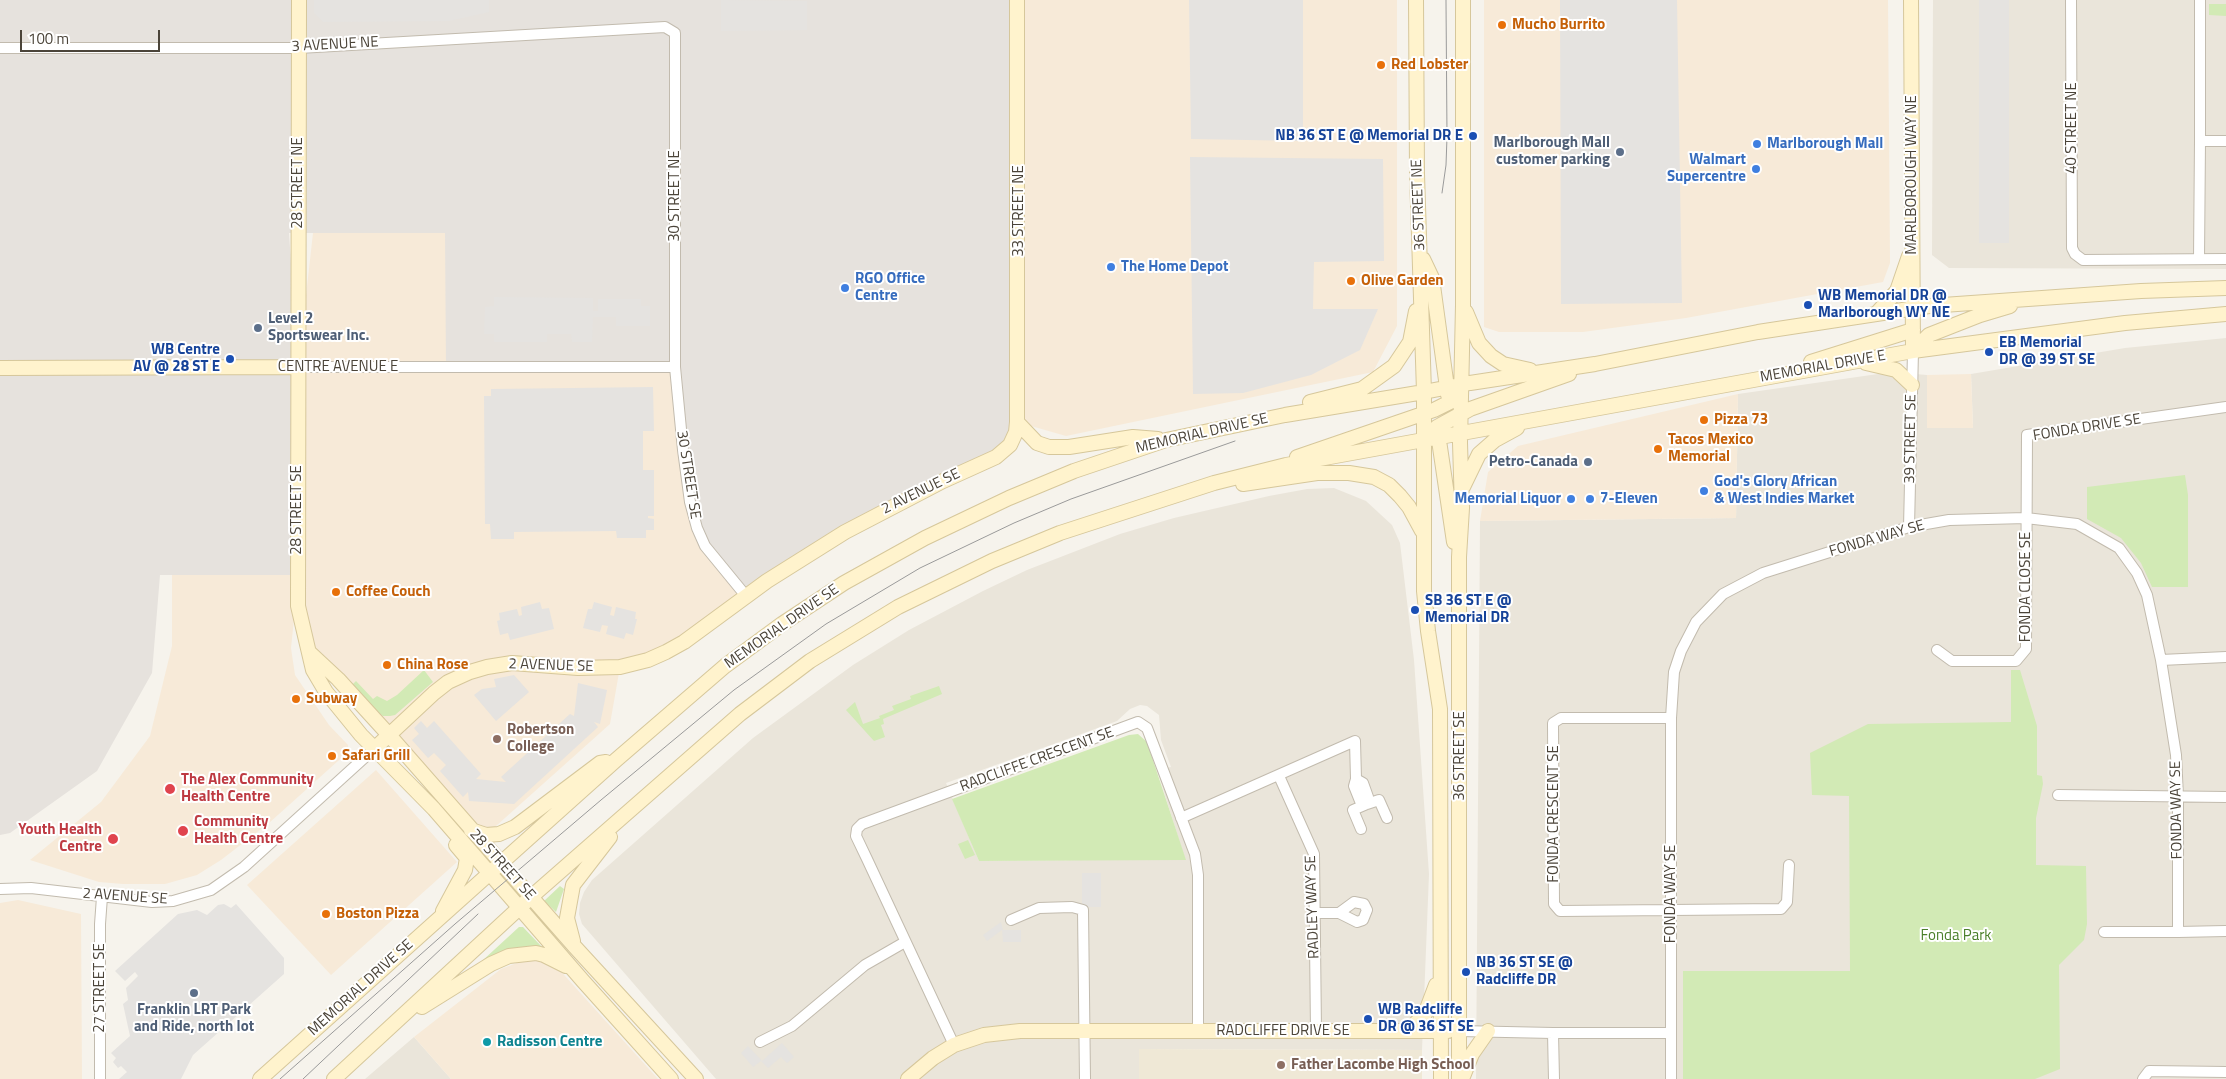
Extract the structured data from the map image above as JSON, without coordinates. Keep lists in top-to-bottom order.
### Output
{
  "streets": {
    "main road": [
      "MARLBOROUGH WAY NE",
      "28 STREET NE",
      "36 STREET NE",
      "33 STREET NE",
      "CENTRE AVENUE E",
      "MEMORIAL DRIVE E",
      "MEMORIAL DRIVE SE",
      "2 AVENUE SE",
      "28 STREET SE",
      "36 STREET SE",
      "RADCLIFFE DRIVE SE"
    ],
    "street": [
      "3 AVENUE NE",
      "40 STREET NE",
      "30 STREET NE",
      "FONDA DRIVE SE",
      "39 STREET SE",
      "30 STREET SE",
      "FONDA WAY SE",
      "FONDA CLOSE SE",
      "RADCLIFFE CRESCENT SE",
      "FONDA CRESCENT SE",
      "RADLEY WAY SE",
      "27 STREET SE"
    ]
  },
  "crossings": [
    ["3 AVENUE NE", "28 STREET NE"],
    ["3 AVENUE NE", "30 STREET NE"],
    ["MARLBOROUGH WAY NE", "MEMORIAL DRIVE E"],
    ["MARLBOROUGH WAY NE", "39 STREET SE"],
    ["28 STREET NE", "CENTRE AVENUE E"],
    ["28 STREET NE", "28 STREET SE"],
    ["30 STREET NE", "CENTRE AVENUE E"],
    ["30 STREET NE", "30 STREET SE"],
    ["36 STREET NE", "MEMORIAL DRIVE SE"],
    ["33 STREET NE", "2 AVENUE SE"],
    ["CENTRE AVENUE E", "30 STREET SE"],
    ["CENTRE AVENUE E", "28 STREET SE"],
    ["MEMORIAL DRIVE E", "39 STREET SE"],
    ["MEMORIAL DRIVE E", "36 STREET SE"],
    ["FONDA DRIVE SE", "FONDA WAY SE"],
    ["FONDA DRIVE SE", "FONDA CLOSE SE"],
    ["MEMORIAL DRIVE SE", "28 STREET SE"],
    ["39 STREET SE", "FONDA WAY SE"],
    ["30 STREET SE", "2 AVENUE SE"],
    ["2 AVENUE SE", "28 STREET SE"],
    ["2 AVENUE SE", "27 STREET SE"],
    ["FONDA WAY SE", "FONDA CLOSE SE"],
    ["FONDA WAY SE", "FONDA CRESCENT SE"],
    ["FONDA WAY SE", "RADCLIFFE DRIVE SE"],
    ["36 STREET SE", "RADCLIFFE DRIVE SE"],
    ["RADCLIFFE CRESCENT SE", "RADCLIFFE DRIVE SE"],
    ["RADLEY WAY SE", "RADCLIFFE DRIVE SE"]
  ],
  "parks": ["Fonda Park"],
  "places": [
    "Mucho Burrito",
    "Red Lobster",
    "NB 36 ST E @ Memorial DR E",
    "Marlborough Mall",
    "Marlborough Mall customer parking",
    "Walmart Supercentre",
    "The Home Depot",
    "Olive Garden",
    "RGO Office Centre",
    "WB Memorial DR @ Marlborough WY NE",
    "Level 2 Sportswear Inc.",
    "EB Memorial DR @ 39 ST SE",
    "WB Centre AV @ 28 ST E",
    "Pizza 73",
    "Tacos Mexico Memorial",
    "Petro-Canada",
    "God's Glory African & West Indies Market",
    "Memorial Liquor",
    "7-Eleven",
    "Coffee Couch",
    "SB 36 ST E @ Memorial DR",
    "China Rose",
    "Subway",
    "Robertson College",
    "Safari Grill",
    "The Alex Community Health Centre",
    "Community Health Centre",
    "Youth Health Centre",
    "Boston Pizza",
    "NB 36 ST SE @ Radcliffe DR",
    "Franklin LRT Park and Ride, north lot",
    "WB Radcliffe DR @ 36 ST SE",
    "Radisson Centre",
    "Father Lacombe High School"
  ],
  "scale_bar": "100 m"
}
